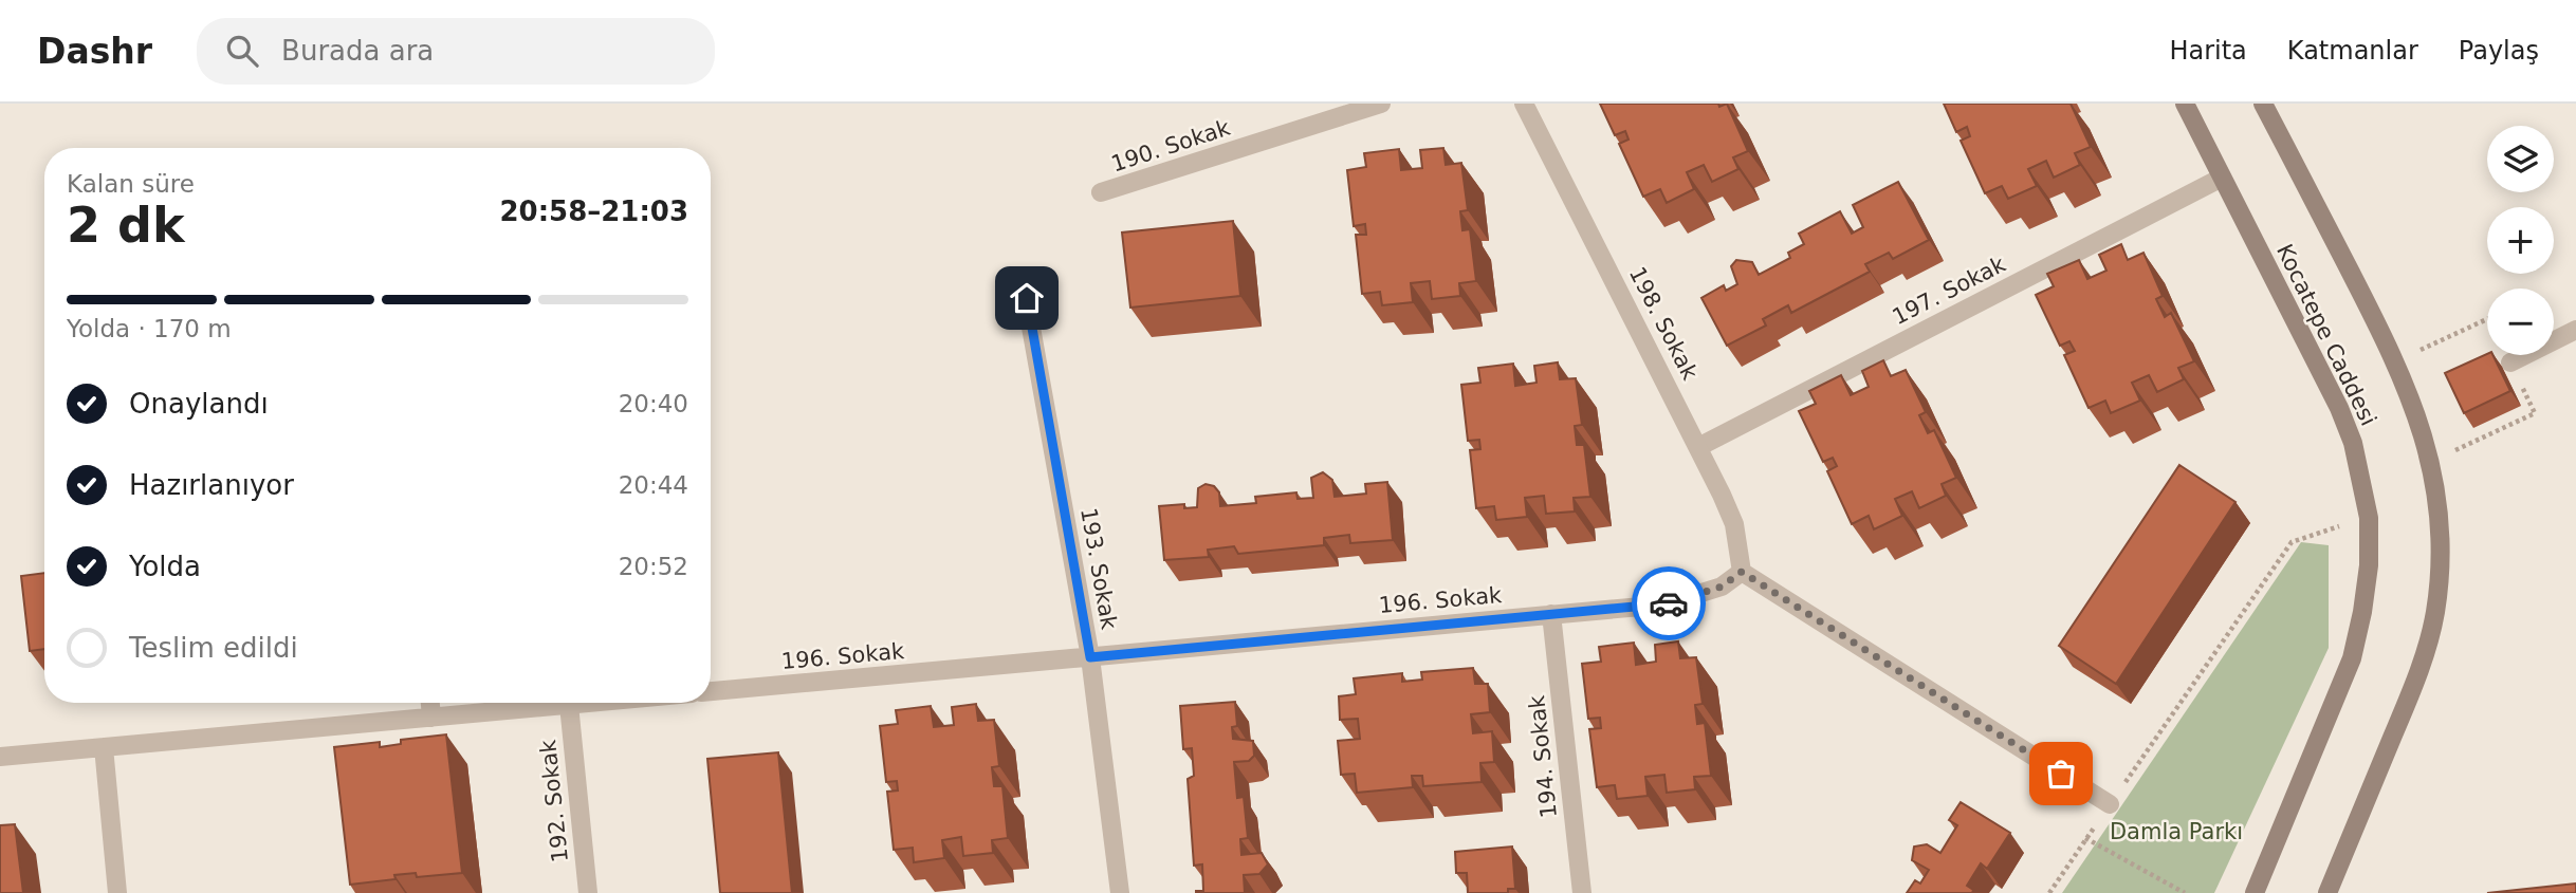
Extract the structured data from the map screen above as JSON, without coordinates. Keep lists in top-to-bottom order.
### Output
{
  "streets": {
    "main road": ["Kocatepe Caddesi"],
    "street": [
      "190. Sokak",
      "197. Sokak",
      "198. Sokak",
      "193. Sokak",
      "196. Sokak",
      "194. Sokak",
      "192. Sokak"
    ]
  },
  "crossings": [
    ["197. Sokak", "198. Sokak"],
    ["197. Sokak", "Kocatepe Caddesi"],
    ["198. Sokak", "196. Sokak"],
    ["193. Sokak", "196. Sokak"],
    ["196. Sokak", "194. Sokak"]
  ],
  "parks": ["Damla Parkı"],
  "page": {
    "header": "Dashr",
    "search": "Burada ara",
    "nav": ["Harita", "Katmanlar", "Paylaş"],
    "map_buttons": ["+", "−"],
    "heading": ["2 dk", "Kalan süre", "20:58–21:03"],
    "bar": "Yolda · 170 m",
    "list": [
      ["Onaylandı", "20:40"],
      ["Hazırlanıyor", "20:44"],
      ["Yolda", "20:52"],
      "Teslim edildi"
    ]
  }
}
